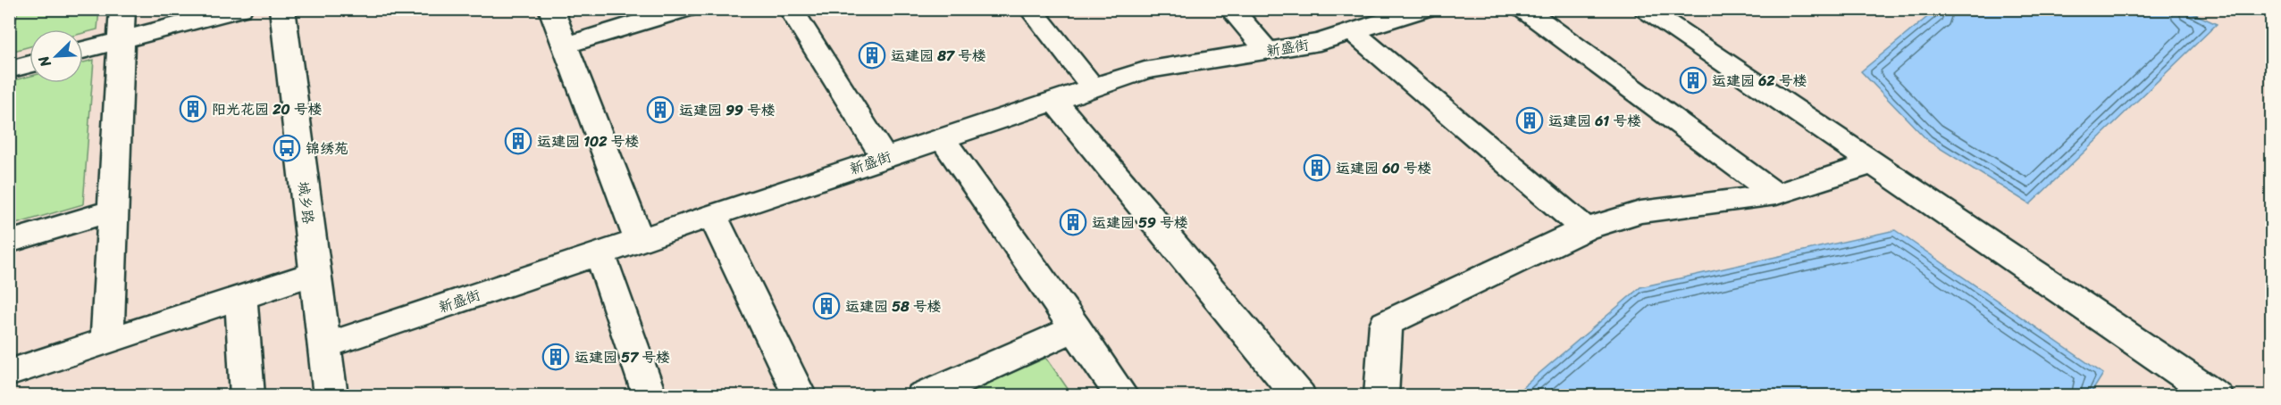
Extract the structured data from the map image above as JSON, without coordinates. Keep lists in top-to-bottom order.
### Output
{
  "streets": {
    "street": ["新盛街", "城乡路"]
  },
  "crossings": [
    ["新盛街", "城乡路"]
  ],
  "places": {
    "building": [
      "运建园 87 号楼",
      "运建园 62 号楼",
      "阳光花园 20 号楼",
      "运建园 99 号楼",
      "运建园 61 号楼",
      "运建园 102 号楼",
      "运建园 60 号楼",
      "运建园 59 号楼",
      "运建园 58 号楼",
      "运建园 57 号楼"
    ],
    "bus stop": ["锦绣苑"]
  },
  "north": "bottom left"
}
